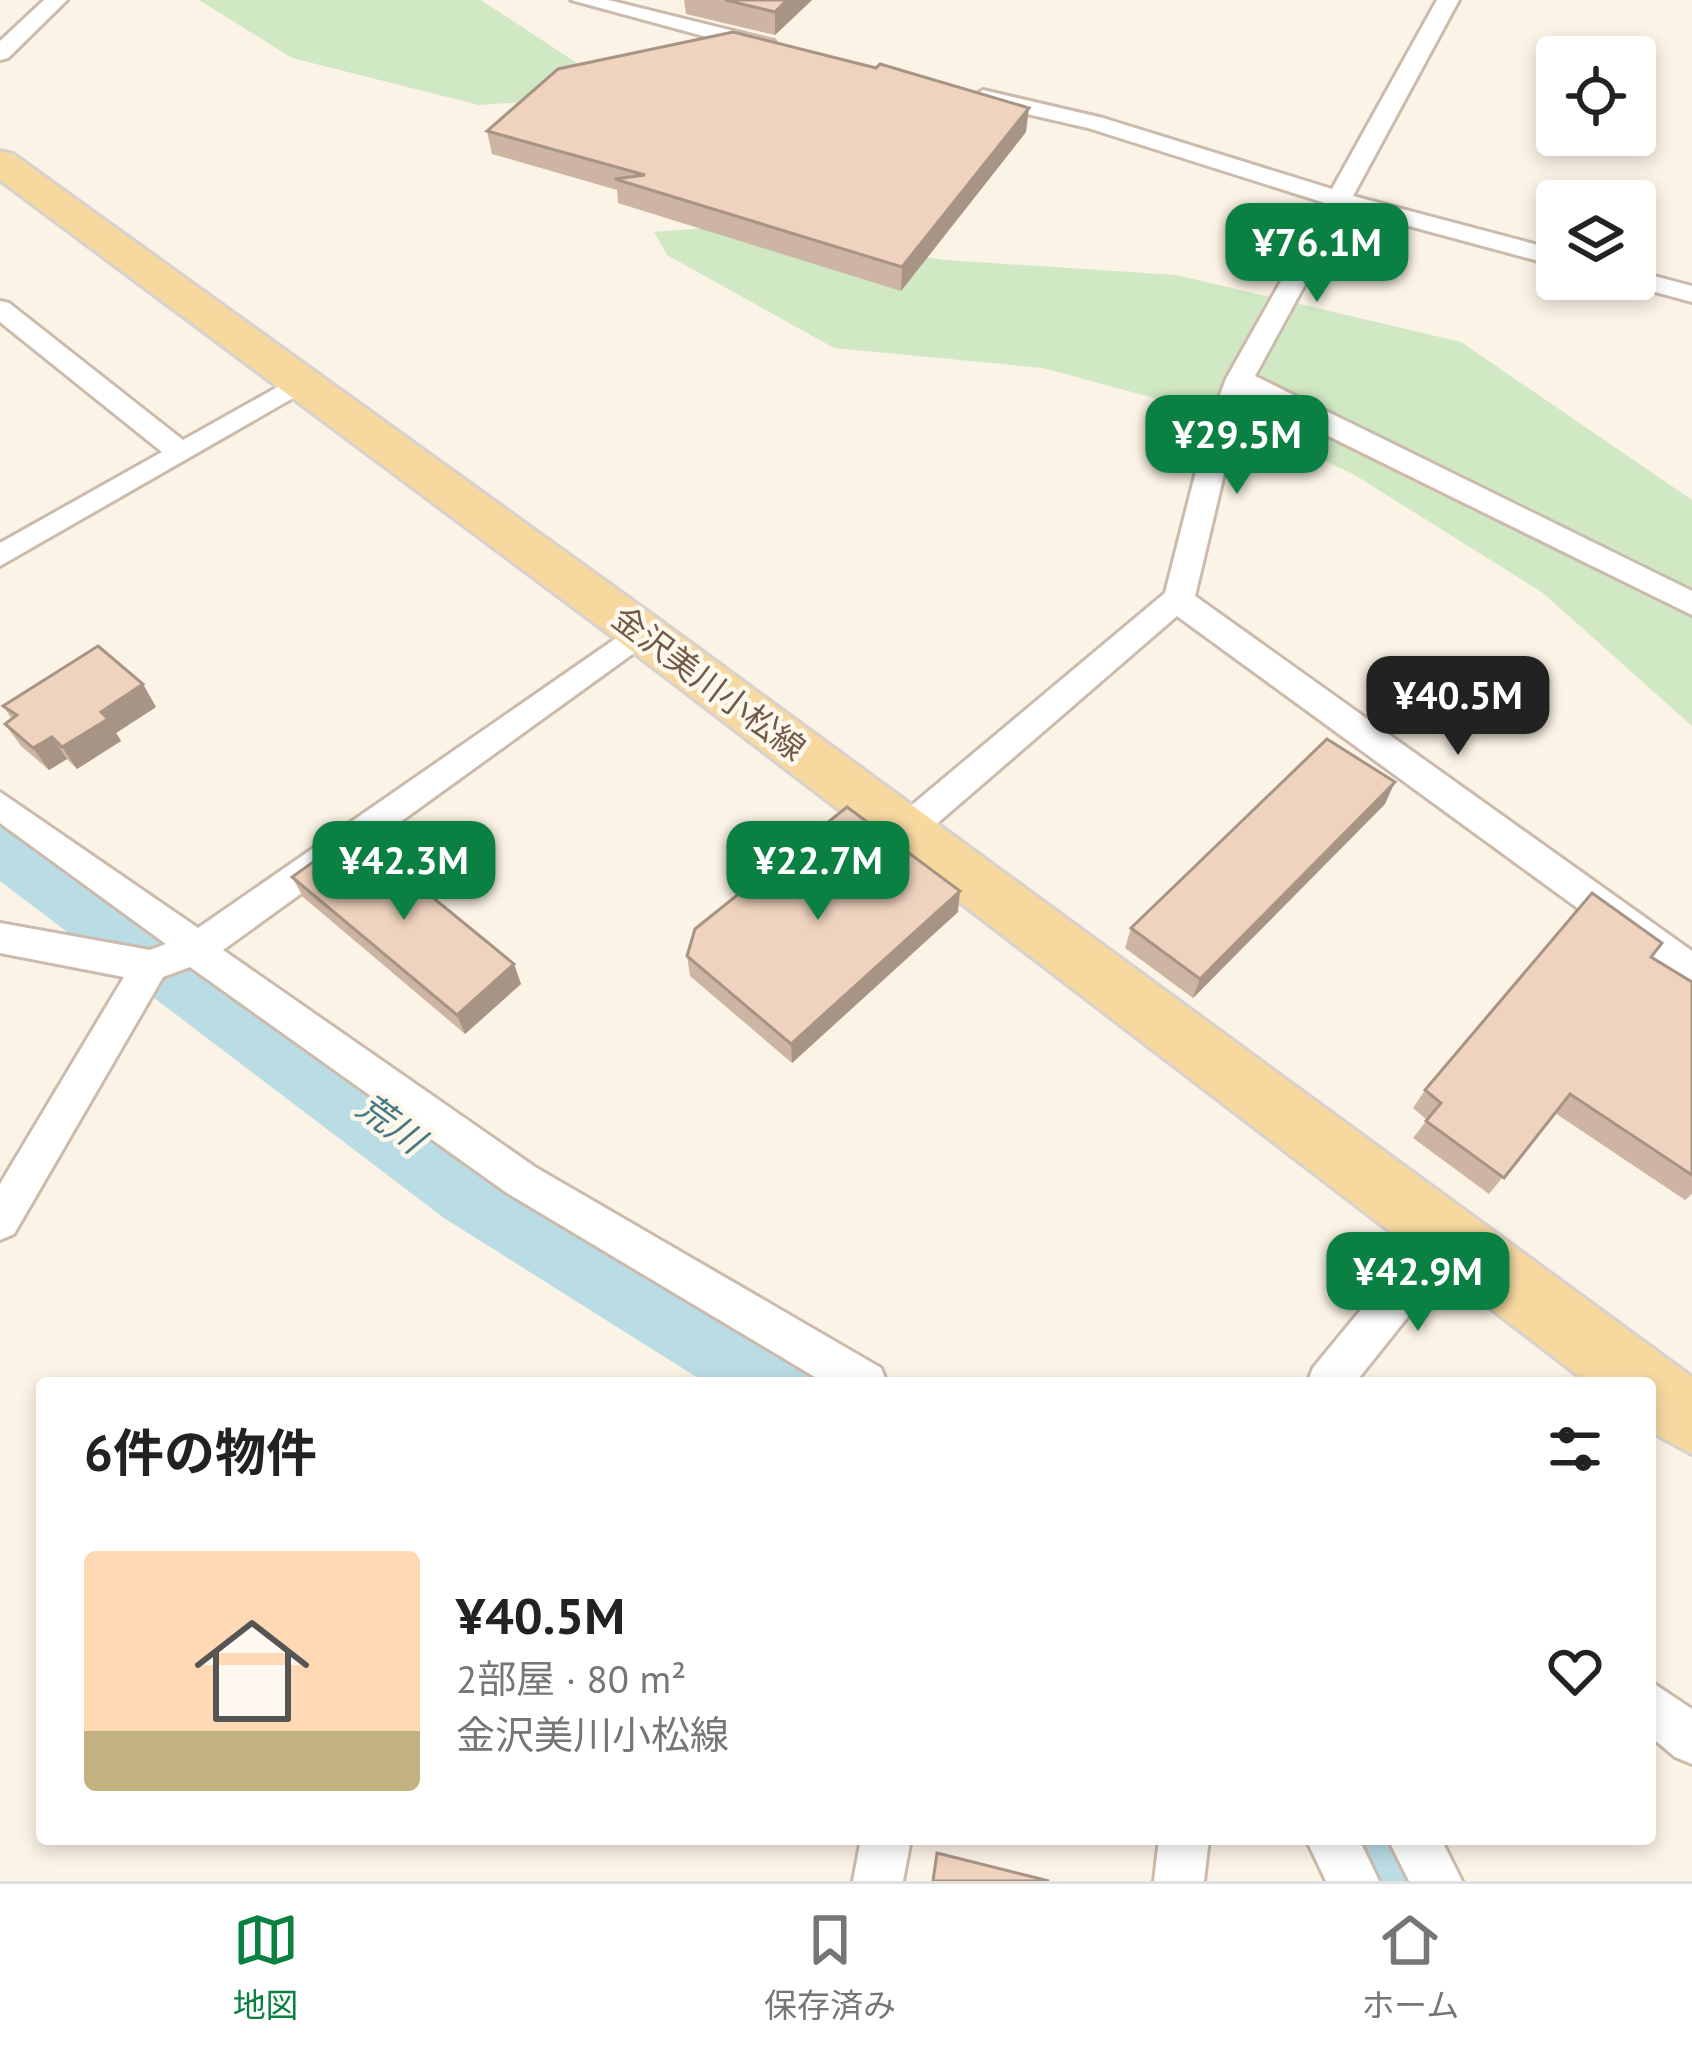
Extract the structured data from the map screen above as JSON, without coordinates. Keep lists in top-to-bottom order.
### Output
{
  "streets": {
    "main road": ["金沢美川小松線"]
  },
  "water": ["荒川"],
  "page": {
    "price": [
      "¥76.1M",
      "¥29.5M",
      "¥40.5M",
      "¥42.3M",
      "¥22.7M",
      "¥42.9M"
    ],
    "heading": "6件の物件",
    "list": [
      {
        "name": "¥40.5M",
        "note": "2部屋 · 80 m² · 金沢美川小松線"
      }
    ],
    "tabs": ["地図", "保存済み", "ホーム"]
  }
}
